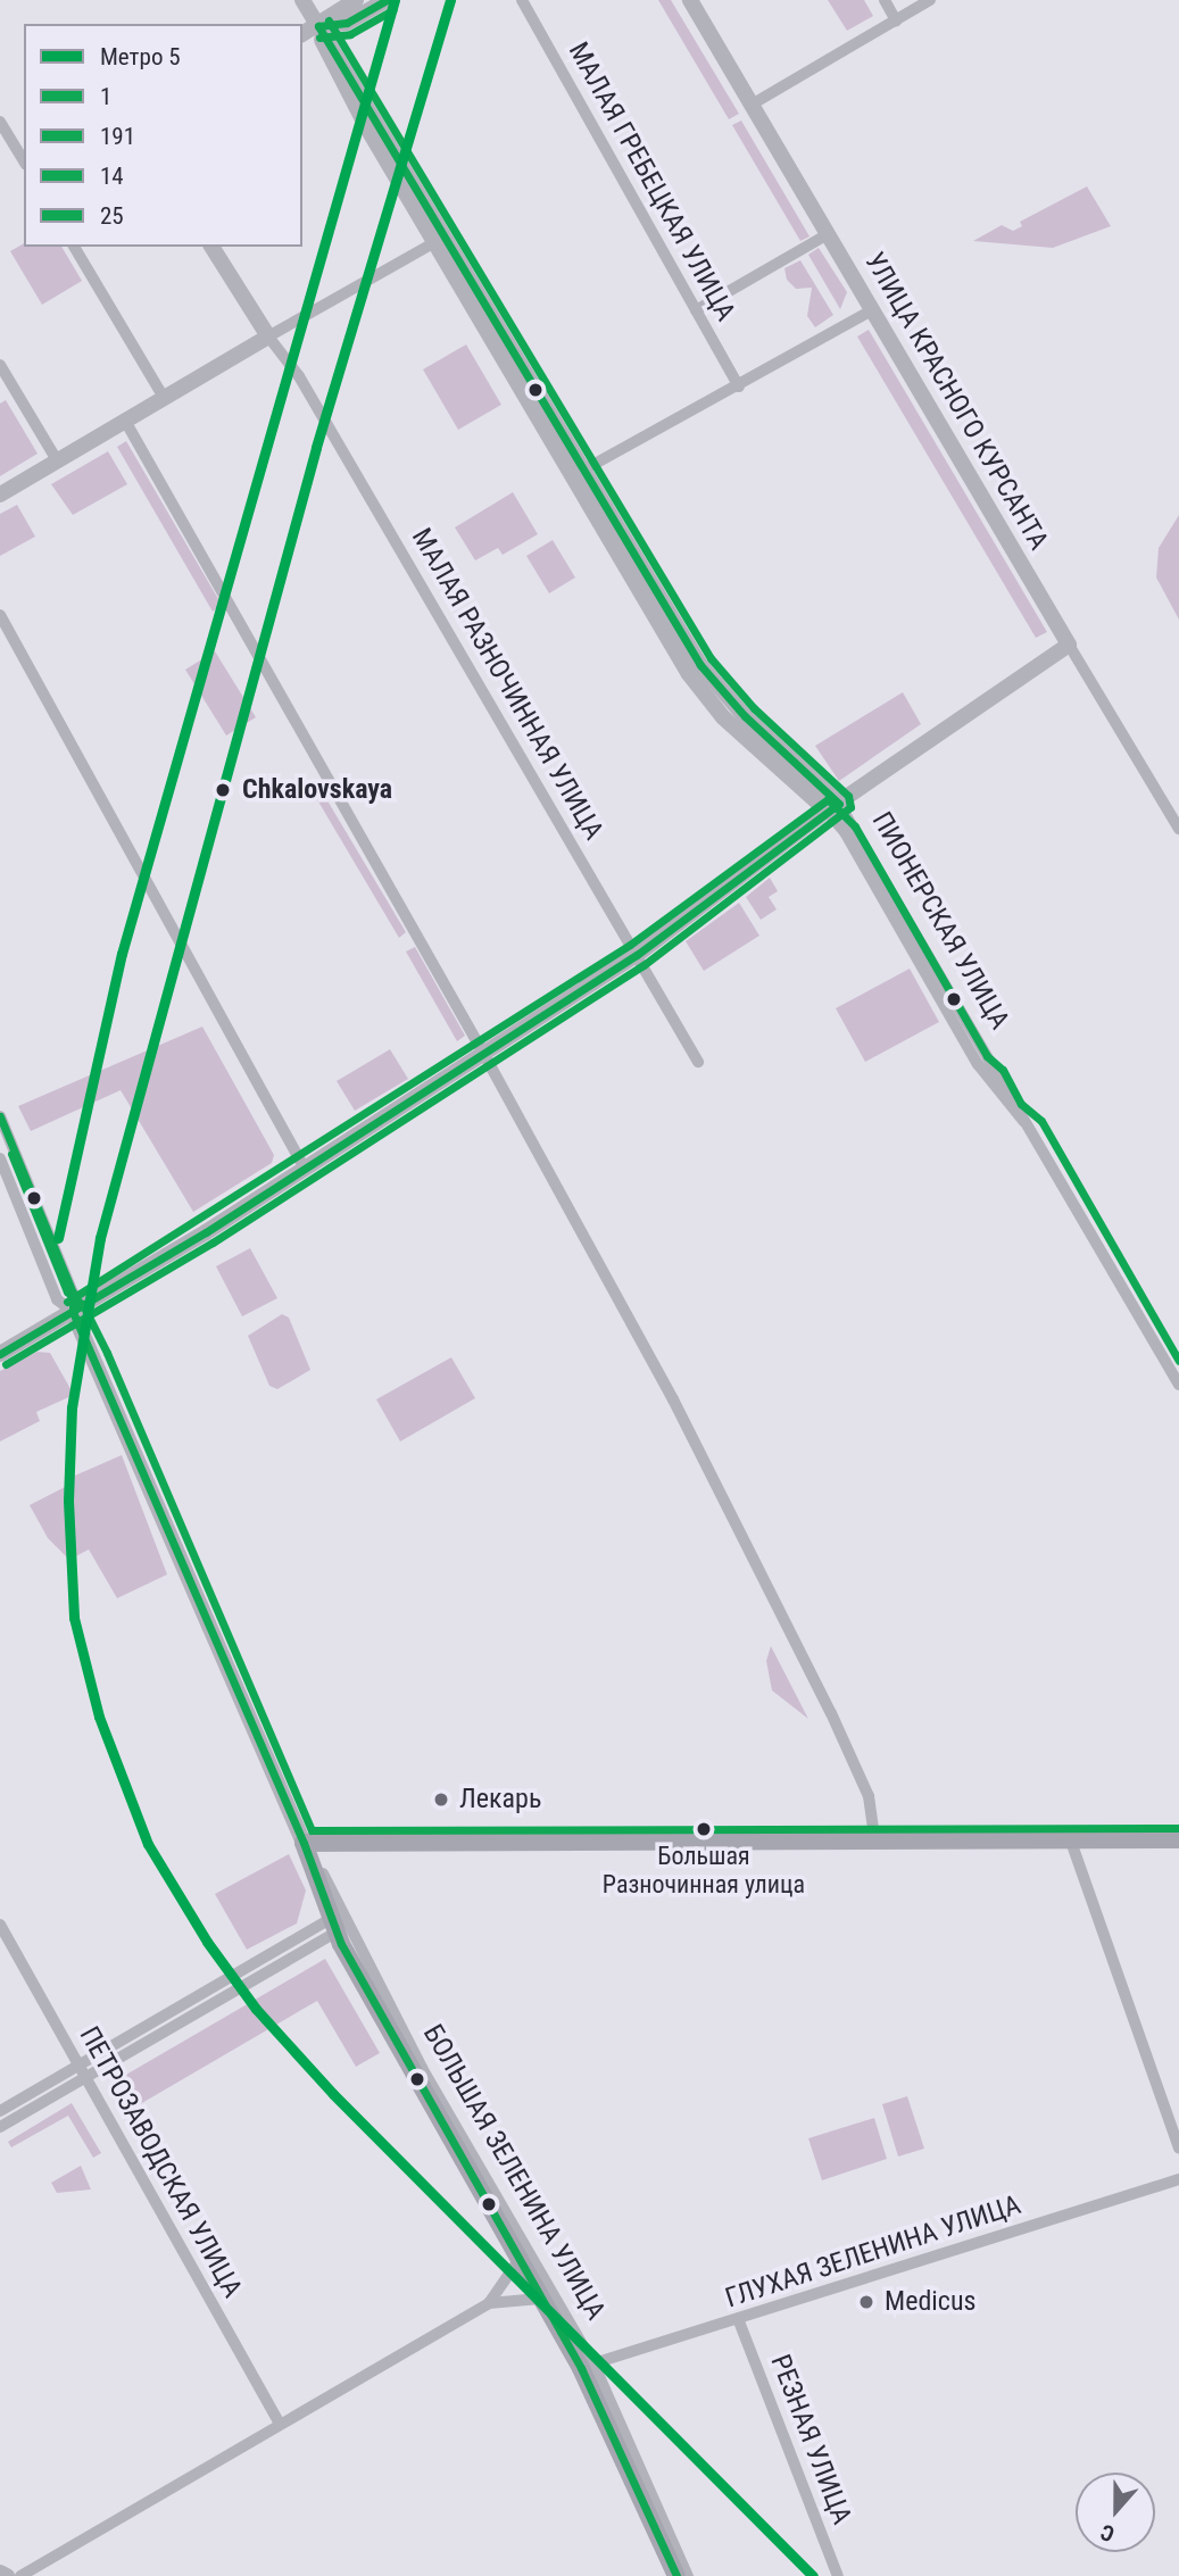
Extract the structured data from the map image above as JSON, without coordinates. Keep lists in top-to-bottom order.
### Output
{
  "streets": {
    "main road": ["БОЛЬШАЯ ЗЕЛЕНИНА УЛИЦА"],
    "street": [
      "МАЛАЯ ГРЕБЕЦКАЯ УЛИЦА",
      "УЛИЦА КРАСНОГО КУРСАНТА",
      "МАЛАЯ РАЗНОЧИННАЯ УЛИЦА",
      "ПИОНЕРСКАЯ УЛИЦА",
      "ПЕТРОЗАВОДСКАЯ УЛИЦА",
      "ГЛУХАЯ ЗЕЛЕНИНА УЛИЦА",
      "РЕЗНАЯ УЛИЦА"
    ]
  },
  "crossings": [
    ["БОЛЬШАЯ ЗЕЛЕНИНА УЛИЦА", "ГЛУХАЯ ЗЕЛЕНИНА УЛИЦА"],
    ["ГЛУХАЯ ЗЕЛЕНИНА УЛИЦА", "РЕЗНАЯ УЛИЦА"]
  ],
  "places": [
    "Chkalovskaya",
    "Лекарь",
    "Большая Разночинная улица",
    "Medicus"
  ],
  "lines": [
    "metro line 5",
    "transit line 1",
    "transit line 191",
    "transit line 14",
    "transit line 25"
  ],
  "legend": [
    "Метро 5",
    "1",
    "191",
    "14",
    "25"
  ],
  "north": "bottom"
}
